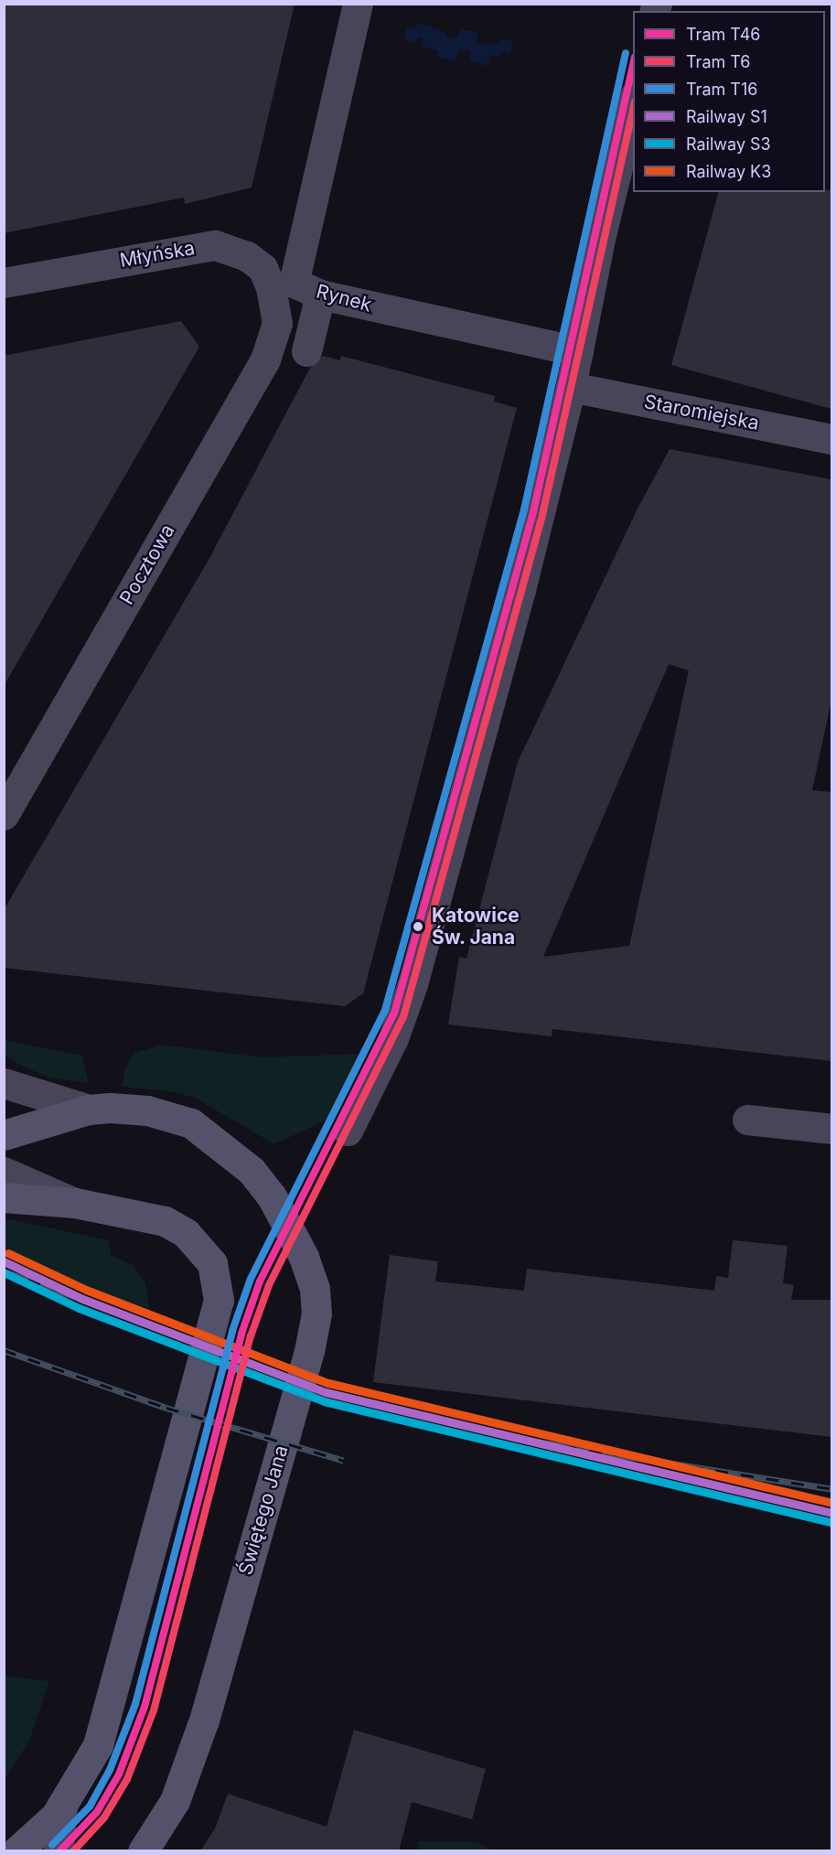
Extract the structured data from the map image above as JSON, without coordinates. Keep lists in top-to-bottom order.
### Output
{
  "streets": {
    "street": [
      "Młyńska",
      "Rynek",
      "Staromiejska",
      "Pocztowa",
      "Świętego Jana"
    ]
  },
  "crossings": [
    ["Młyńska", "Pocztowa"]
  ],
  "places": ["Katowice Św. Jana"],
  "lines": [
    "tram line T16",
    "tram line T46",
    "tram line T6",
    "rail line K3",
    "rail line S1",
    "rail line S3"
  ],
  "legend": [
    "Tram T46",
    "Tram T6",
    "Tram T16",
    "Railway S1",
    "Railway S3",
    "Railway K3"
  ]
}
